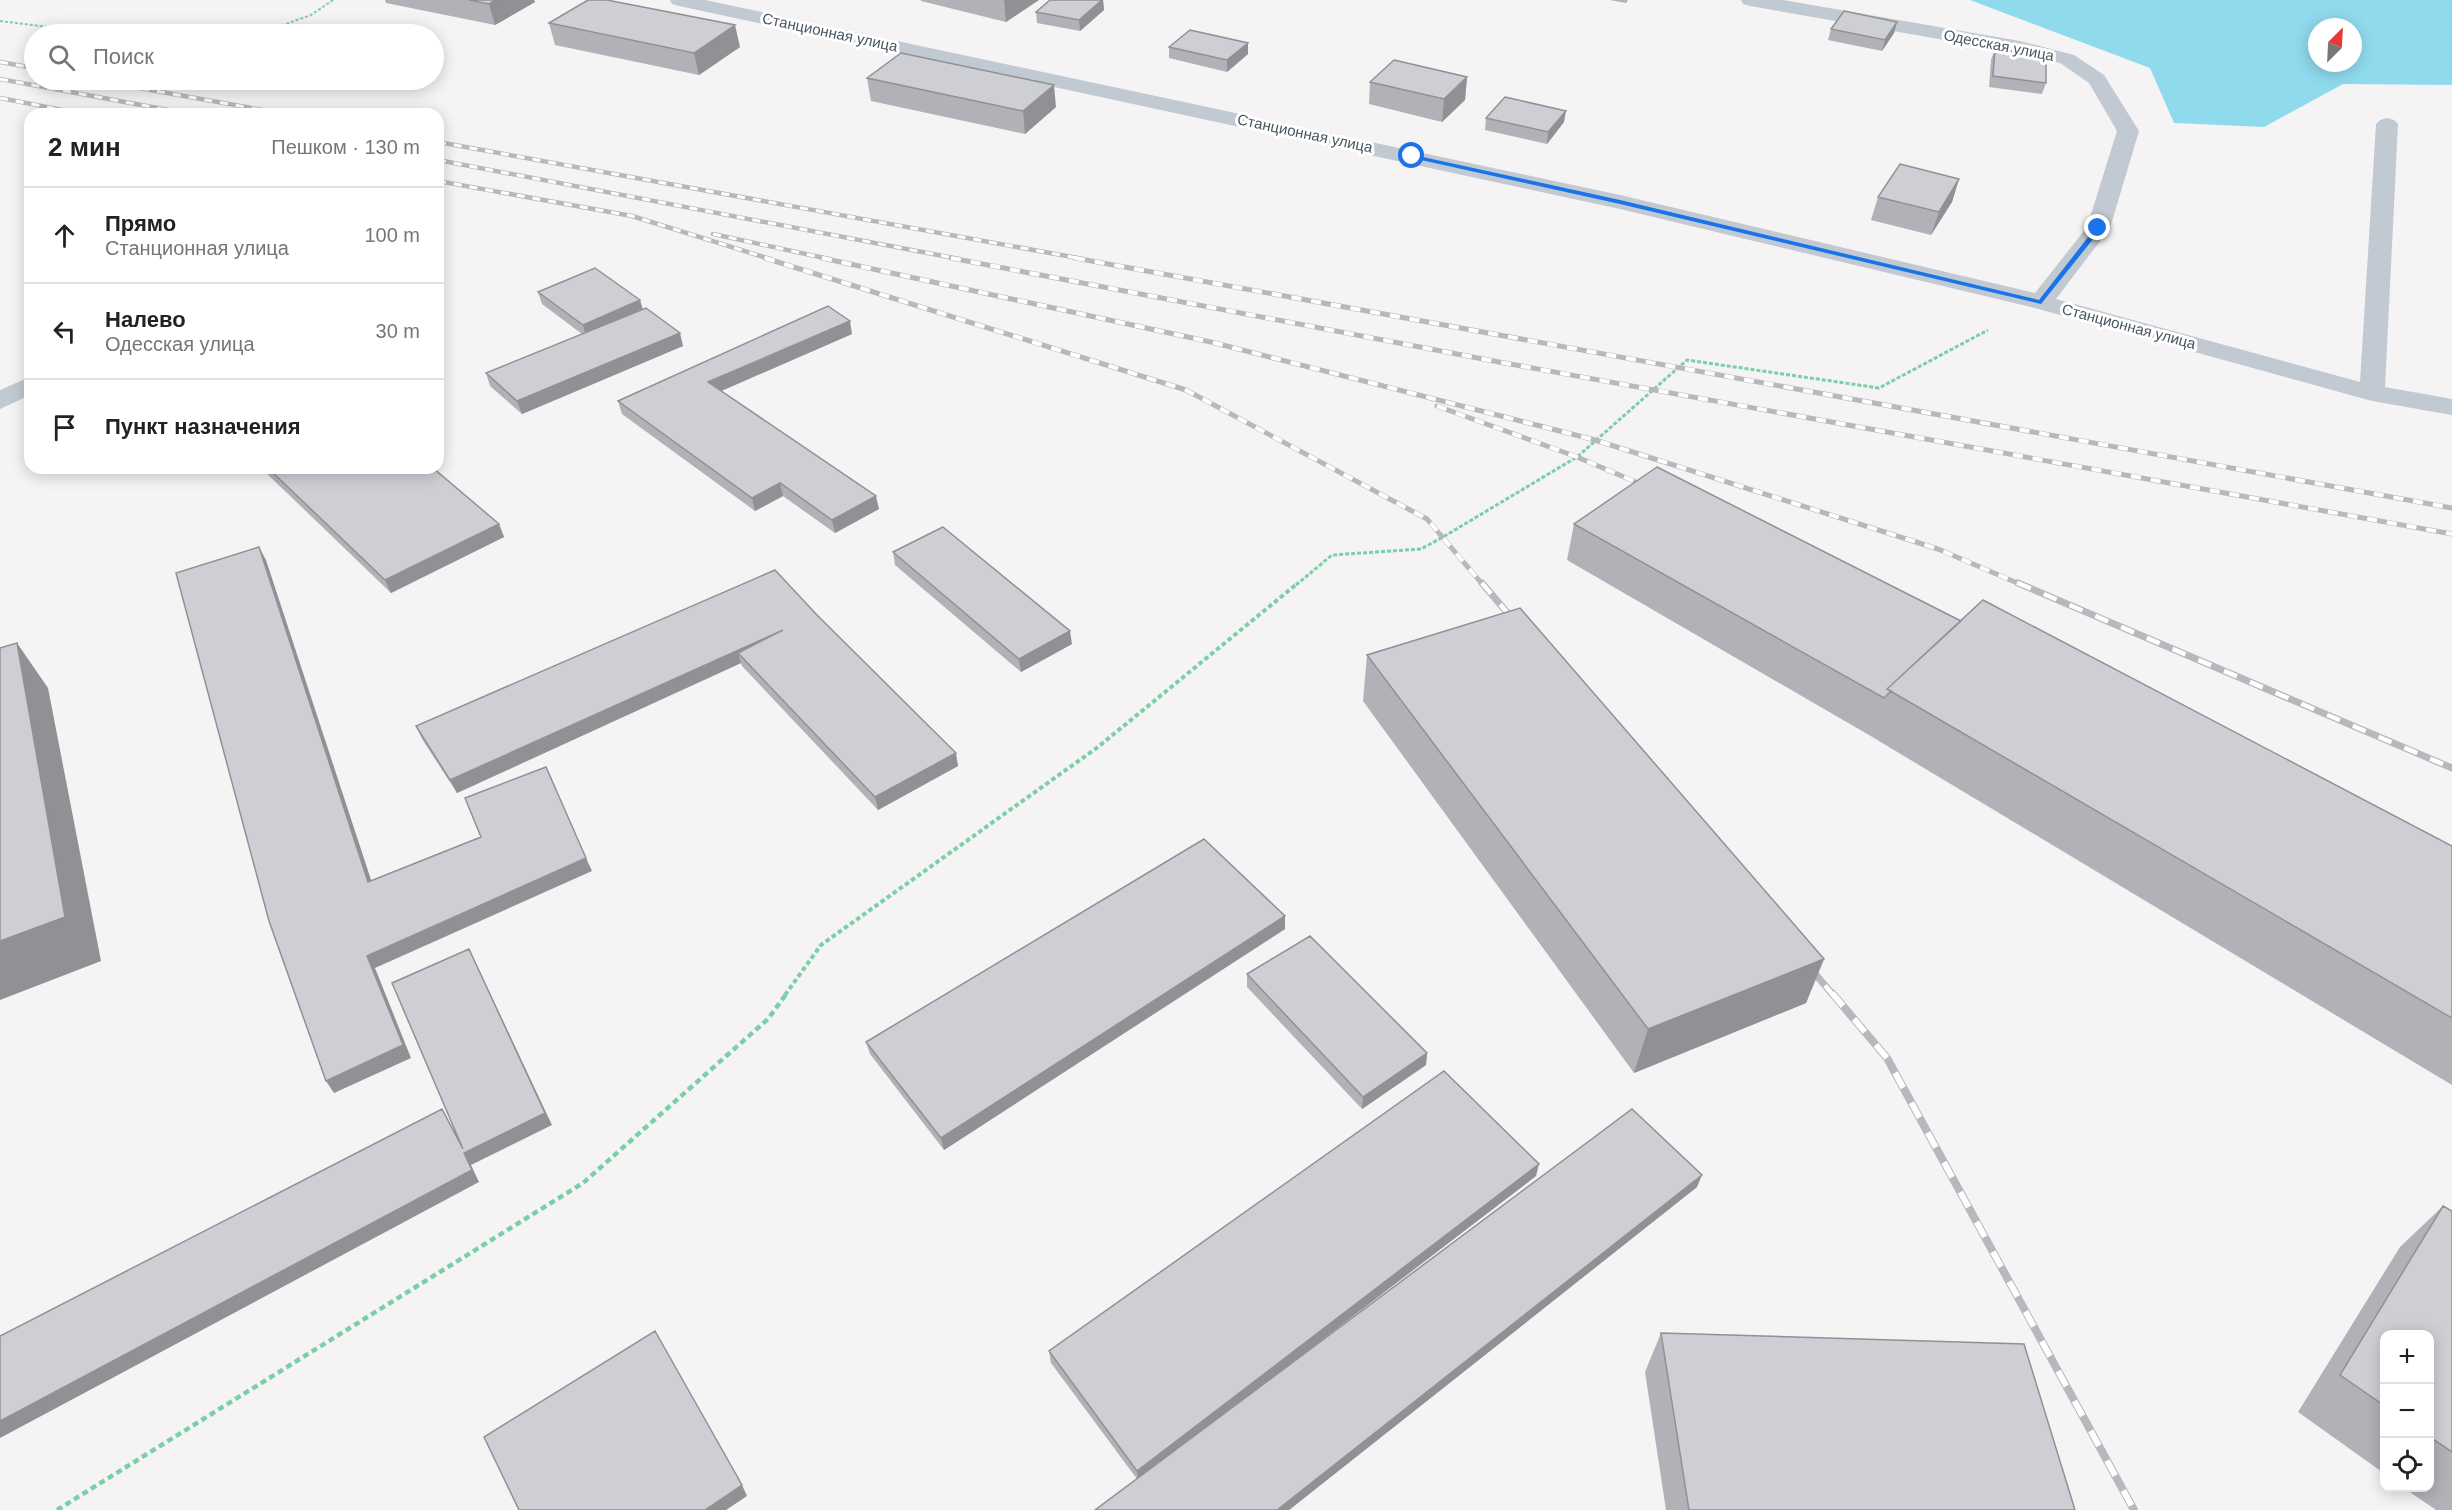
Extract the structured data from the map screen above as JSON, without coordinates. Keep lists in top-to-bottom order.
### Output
{
  "streets": {
    "street": ["Станционная улица", "Одесская улица"]
  },
  "crossings": [
    ["Станционная улица", "Одесская улица"]
  ],
  "north": "top right",
  "page": {
    "search": "Поиск",
    "heading": ["2 мин", "Пешком · 130 m"],
    "list": [
      ["Прямо", "Станционная улица", "100 m"],
      ["Налево", "Одесская улица", "30 m"],
      "Пункт назначения"
    ],
    "map_buttons": ["+", "−"]
  }
}
